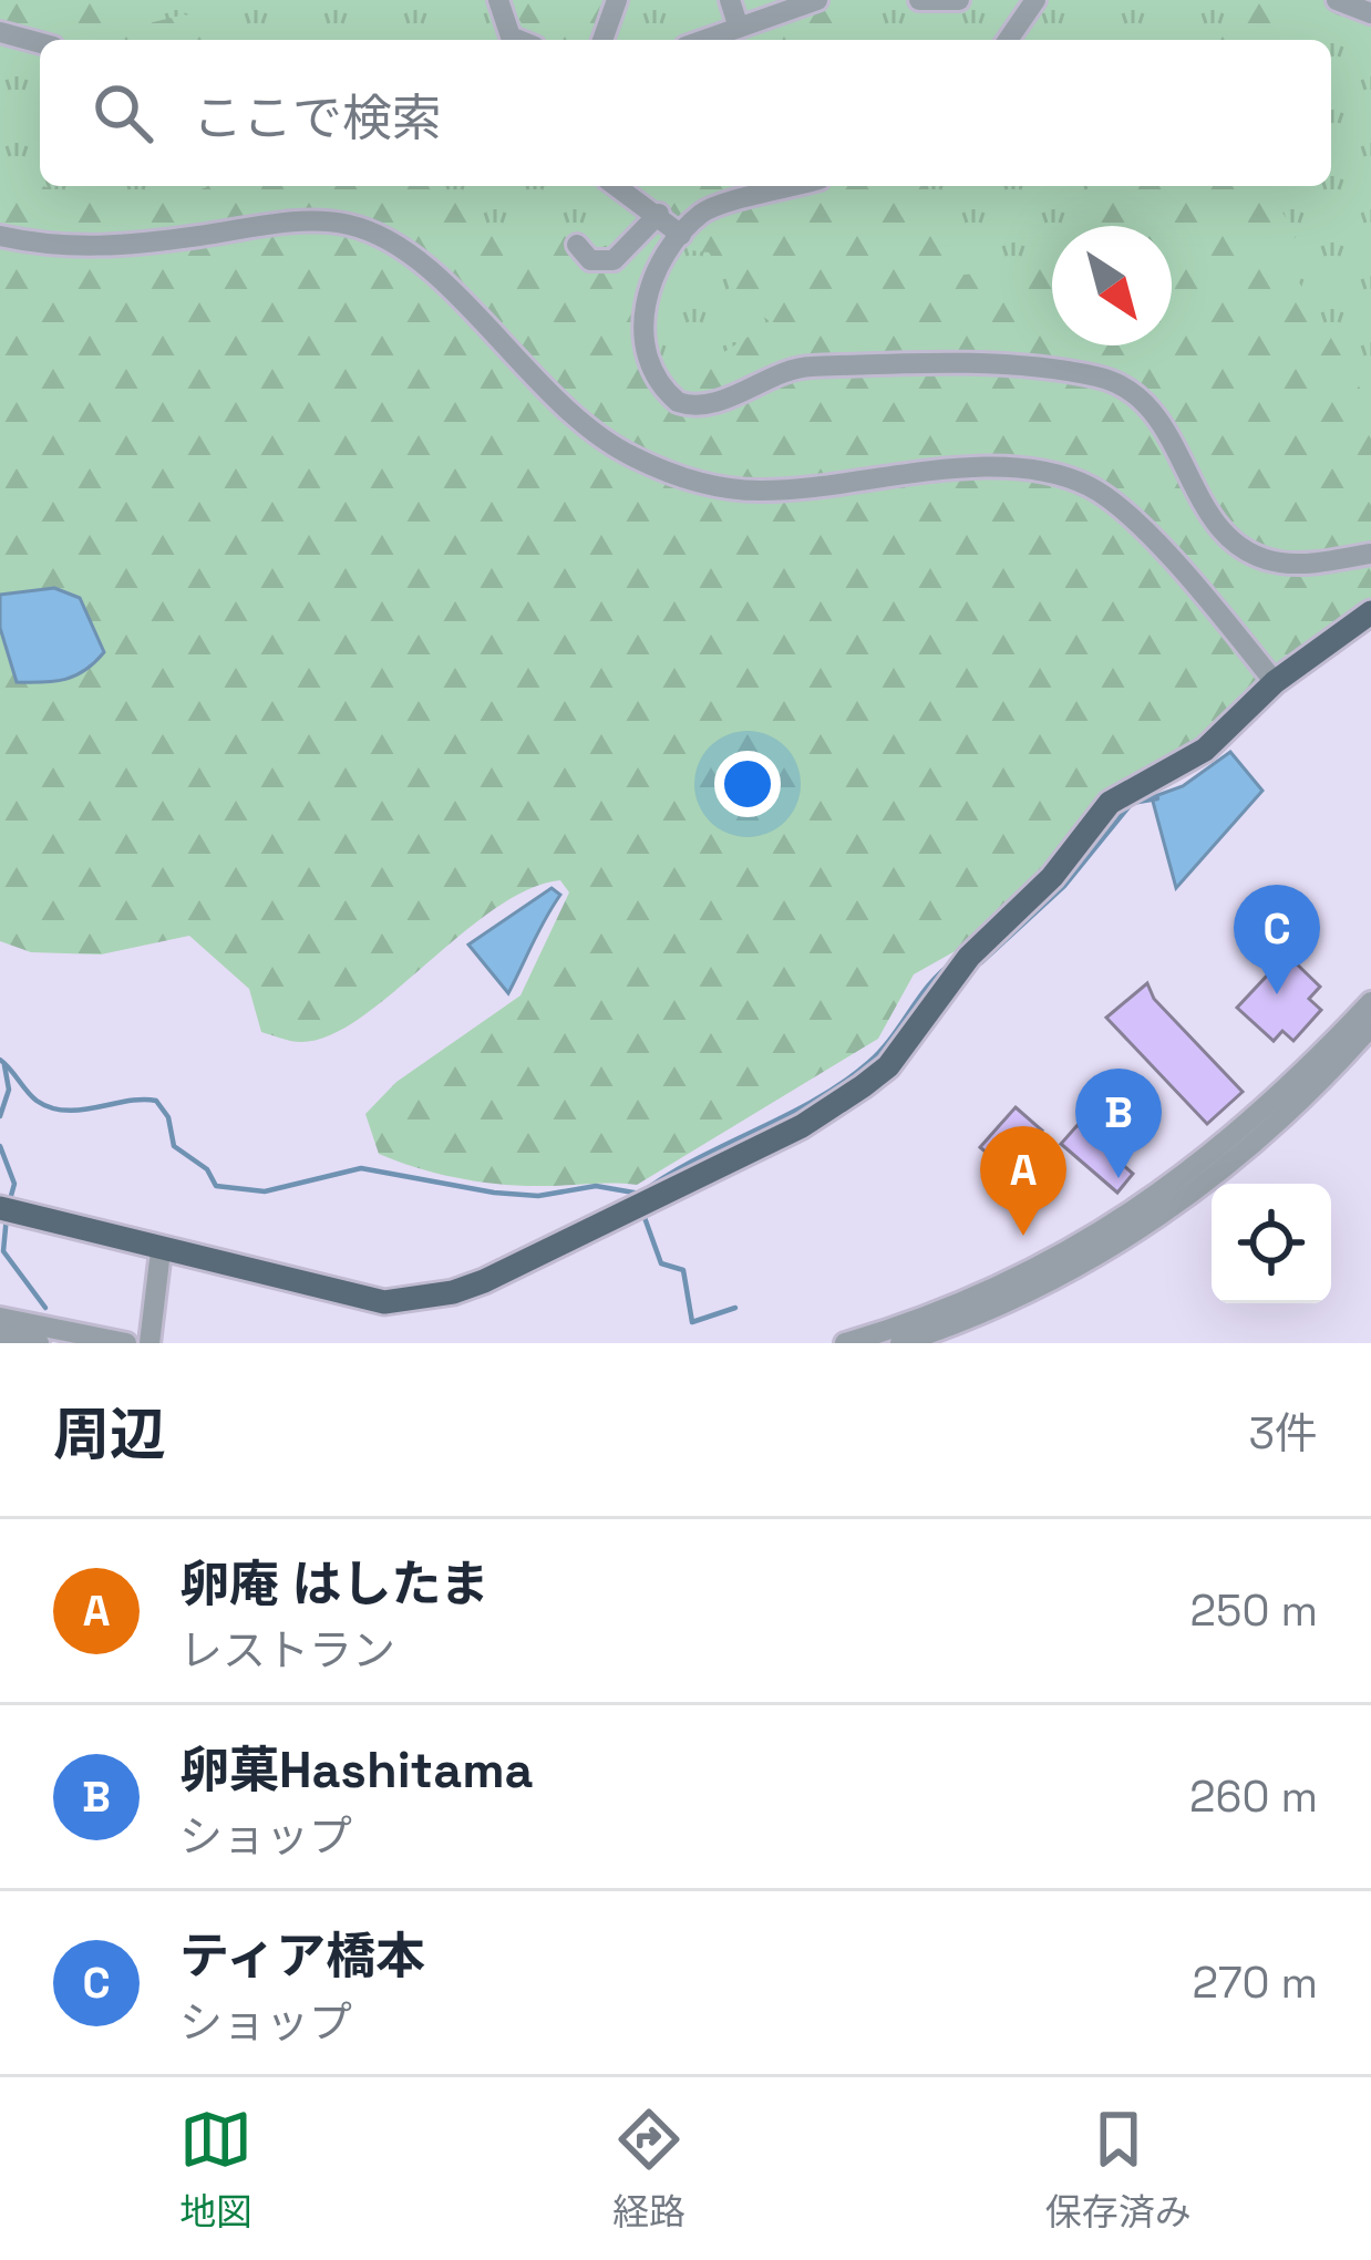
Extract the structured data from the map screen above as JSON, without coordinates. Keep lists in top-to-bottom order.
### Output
{
  "north": "bottom right",
  "page": {
    "search": "ここで検索",
    "pins": ["C", "B", "A"],
    "heading": ["周辺", "3件"],
    "list": [
      {
        "mark": "A",
        "name": "卵庵 はしたま",
        "note": "レストラン",
        "value": "250 m"
      },
      {
        "mark": "B",
        "name": "卵菓Hashitama",
        "note": "ショップ",
        "value": "260 m"
      },
      {
        "mark": "C",
        "name": "ティア橋本",
        "note": "ショップ",
        "value": "270 m"
      }
    ],
    "nav": ["地図", "経路", "保存済み"]
  }
}
